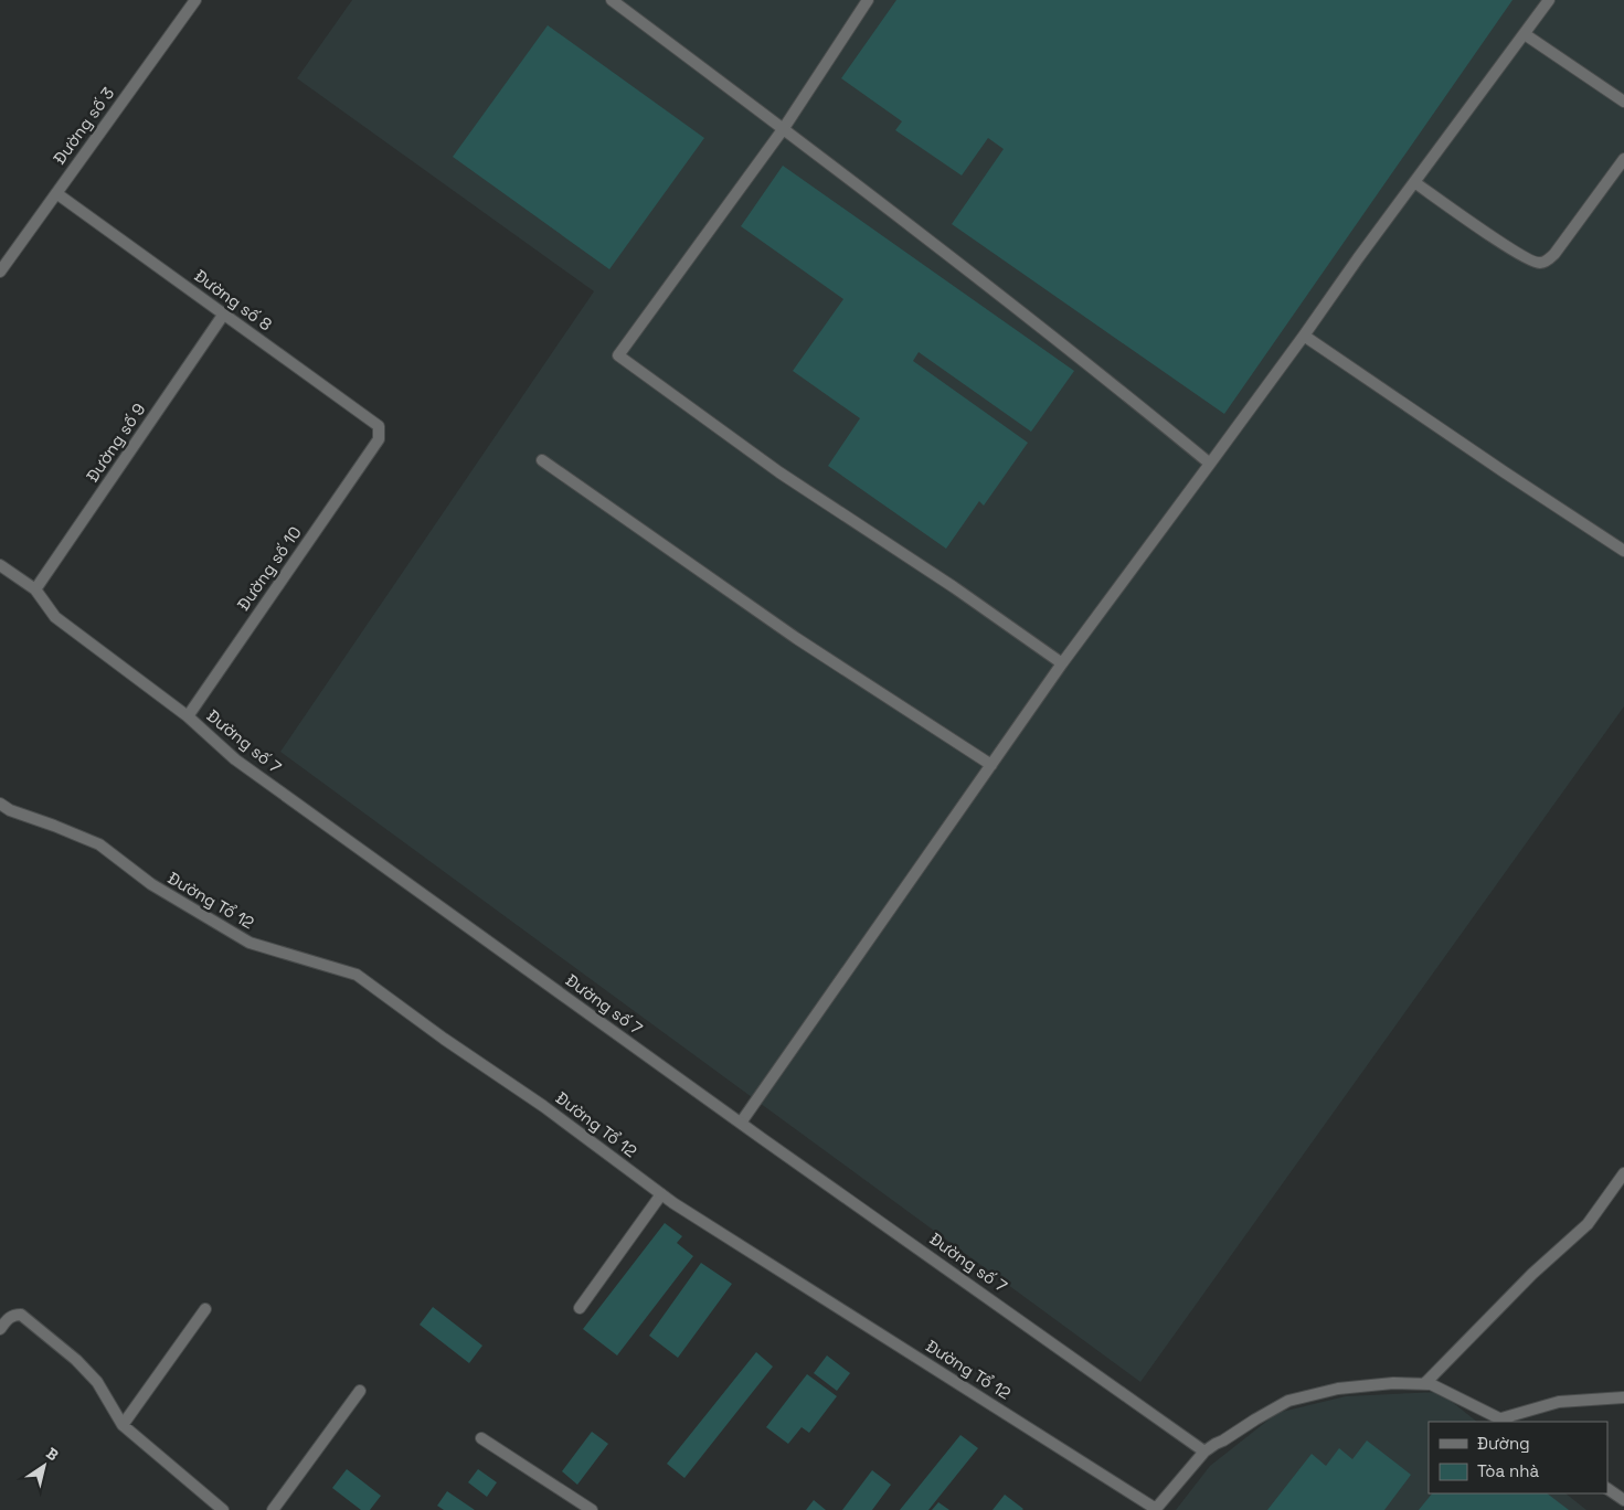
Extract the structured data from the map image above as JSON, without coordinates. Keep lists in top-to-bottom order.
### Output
{
  "streets": {
    "street": [
      "Đường số 3",
      "Đường số 8",
      "Đường số 9",
      "Đường số 10",
      "Đường số 7",
      "Đường Tổ 12"
    ]
  },
  "crossings": [
    ["Đường số 3", "Đường số 8"],
    ["Đường số 8", "Đường số 9"],
    ["Đường số 8", "Đường số 10"],
    ["Đường số 9", "Đường số 7"],
    ["Đường số 10", "Đường số 7"]
  ],
  "legend": ["Đường", "Tòa nhà"],
  "north": "top right"
}
